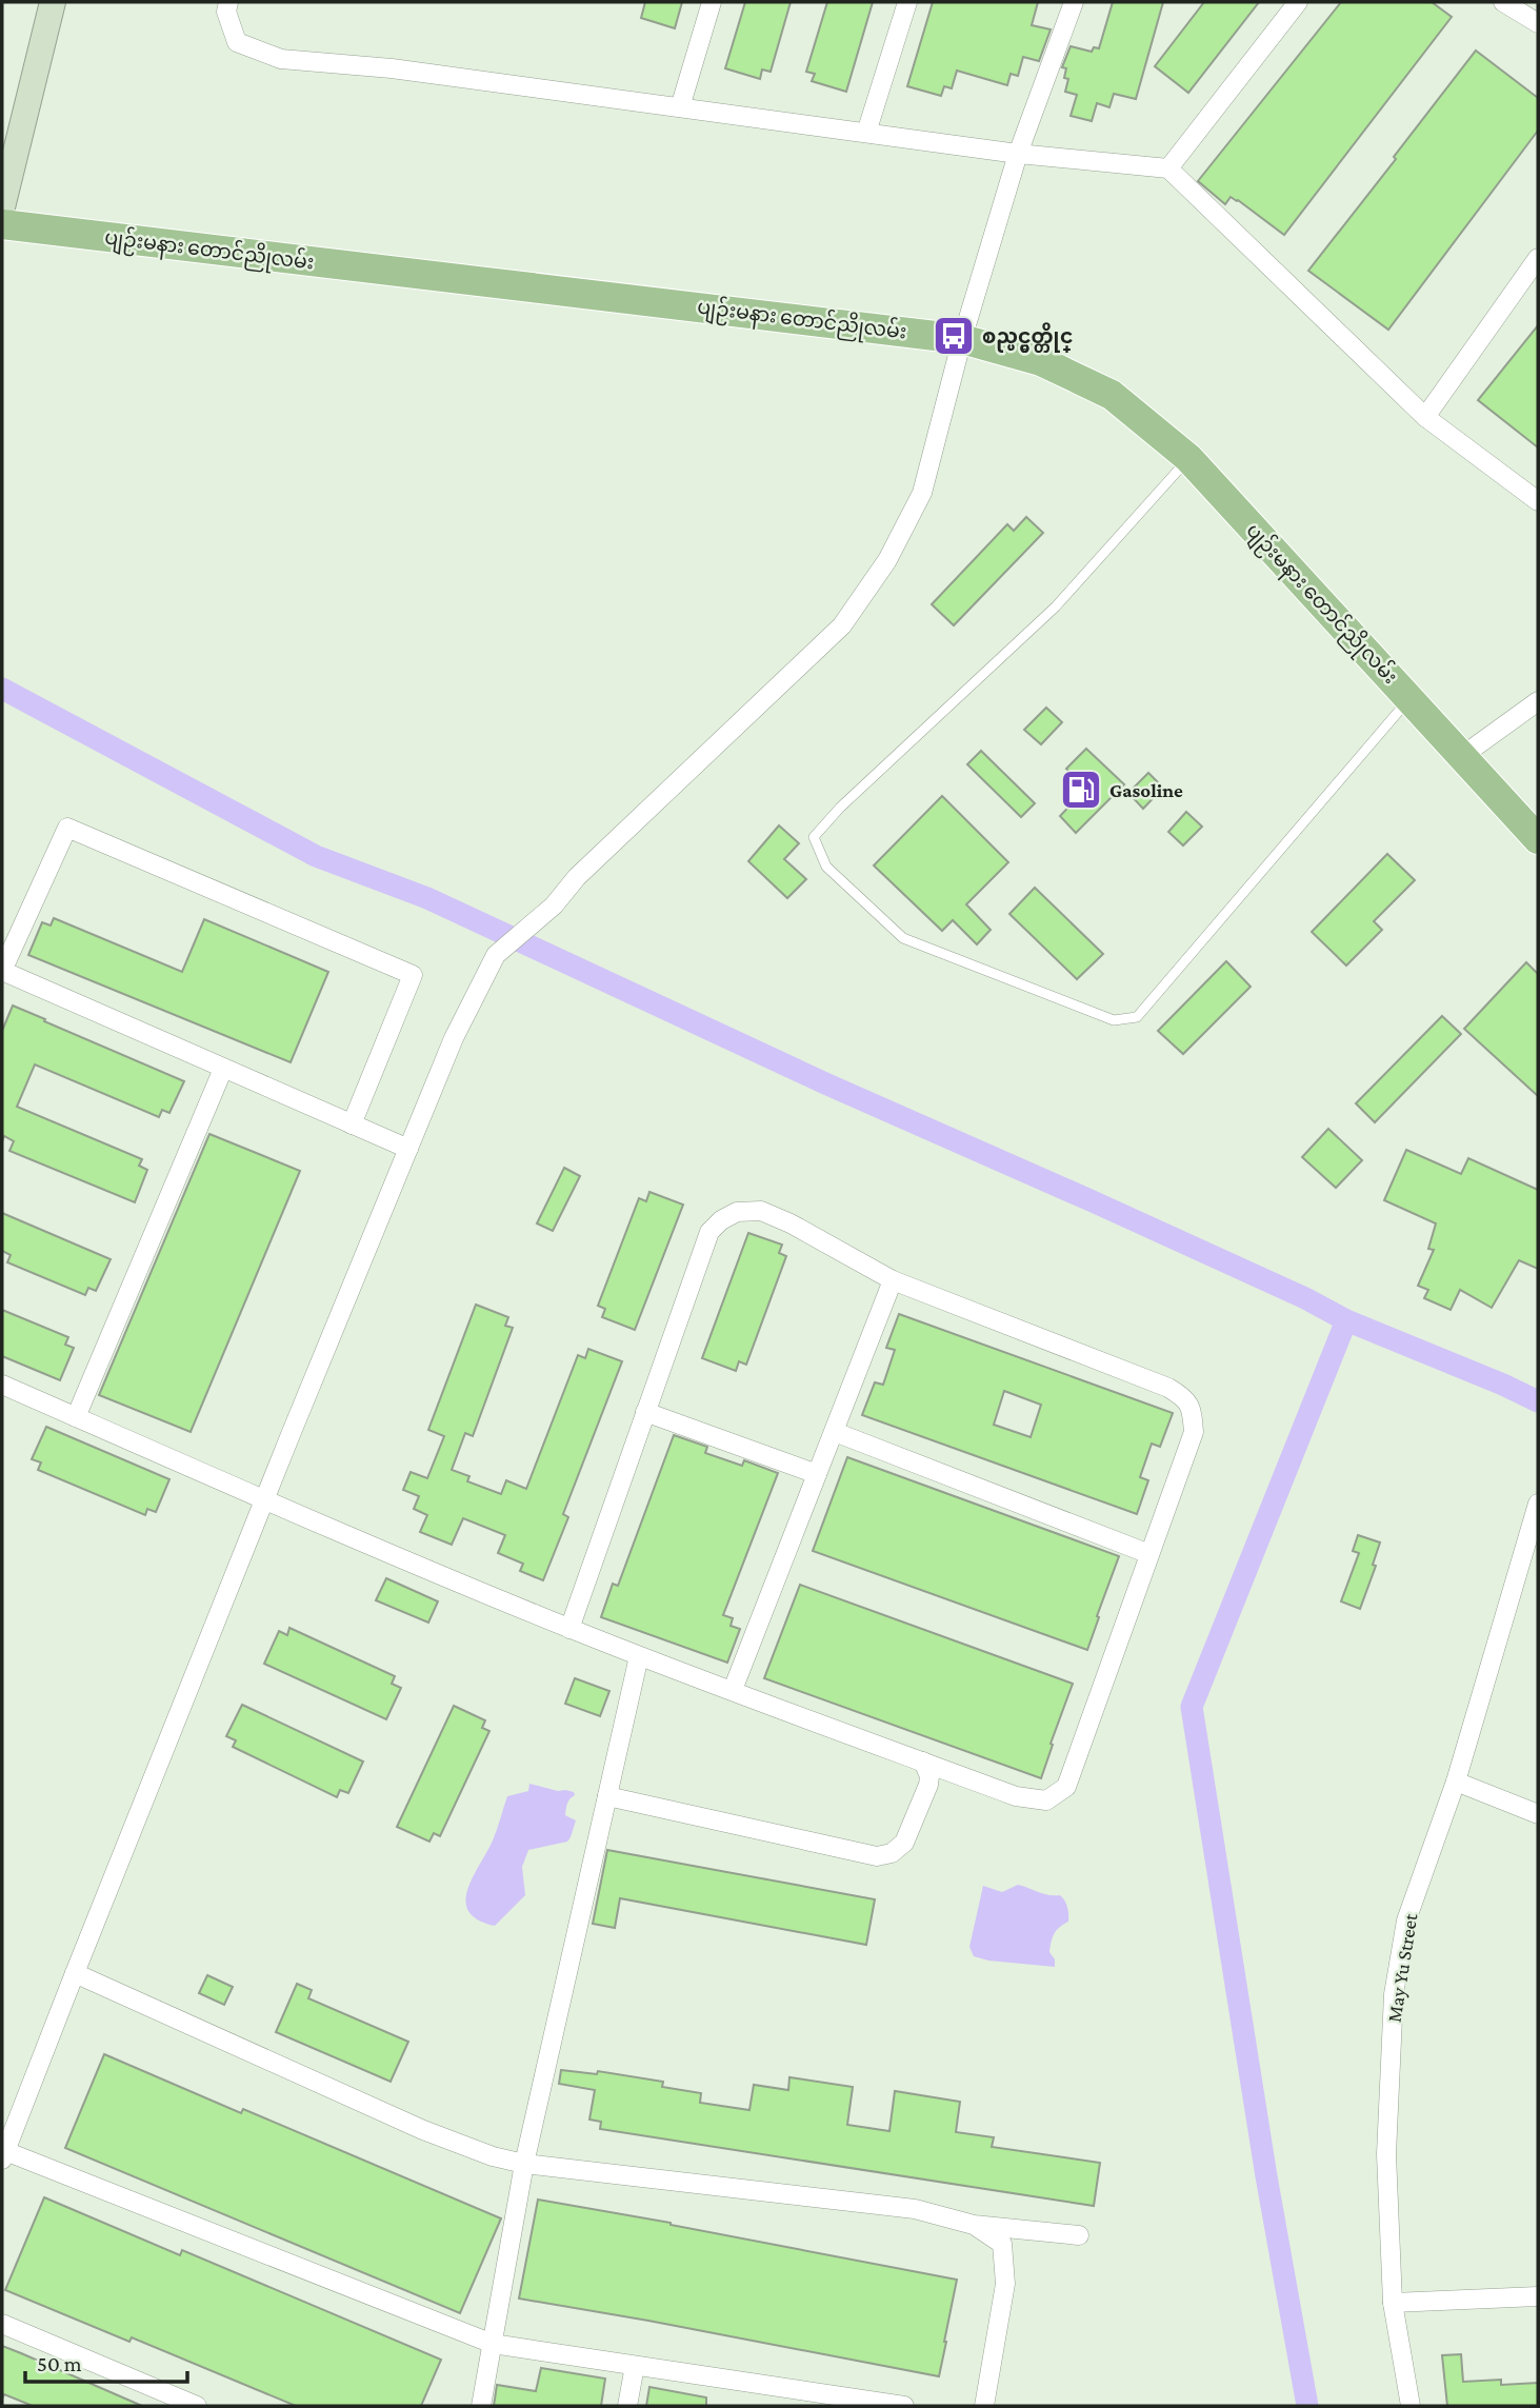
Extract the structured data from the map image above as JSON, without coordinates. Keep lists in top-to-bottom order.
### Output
{
  "streets": {
    "main road": ["ပျဉ်းမနား တောင်ညိုလမ်း"],
    "street": ["May Yu Street"]
  },
  "places": {
    "bus stop": ["စည္ပင္မွတ္တိုင္"],
    "fuel station": ["Gasoline"]
  },
  "scale_bar": "50 m"
}
